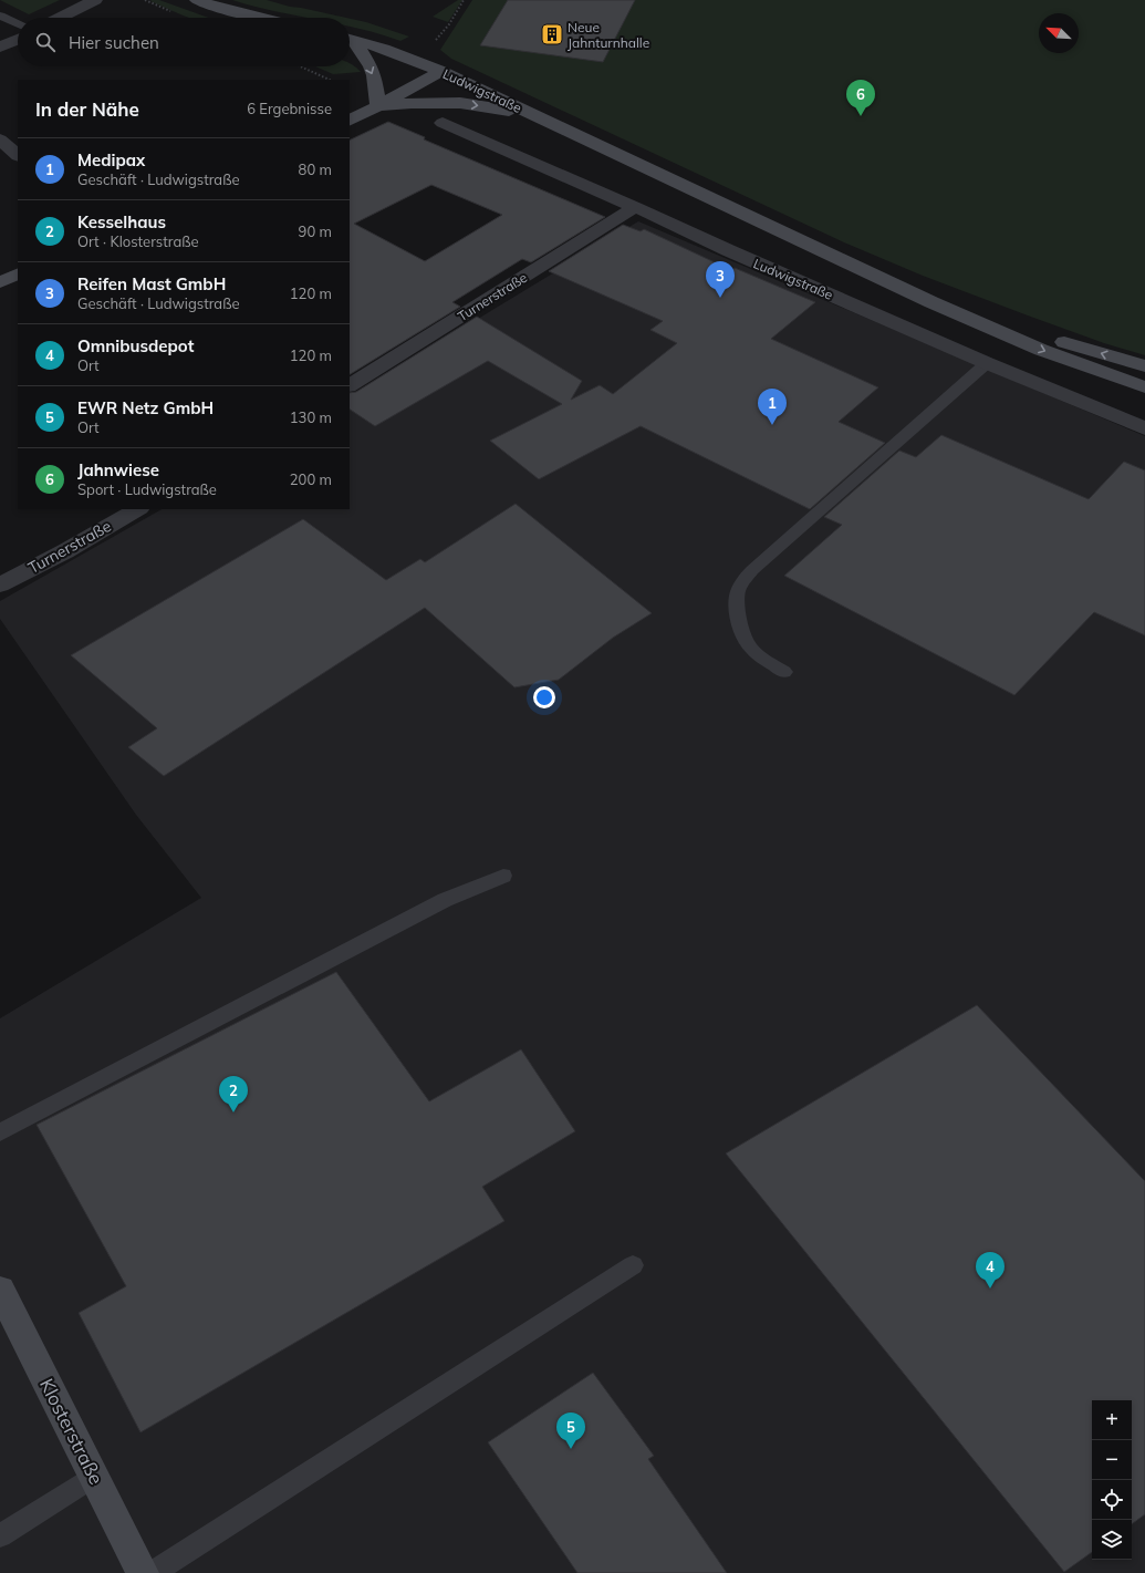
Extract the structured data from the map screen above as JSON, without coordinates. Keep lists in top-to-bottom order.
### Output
{
  "streets": {
    "main road": ["Ludwigstraße", "Klosterstraße"],
    "street": ["Turnerstraße"]
  },
  "crossings": [
    ["Ludwigstraße", "Turnerstraße"]
  ],
  "places": {
    "building": ["Neue Jahnturnhalle"]
  },
  "north": "top left",
  "page": {
    "search": "Hier suchen",
    "pins": [
      "6",
      "3",
      "1",
      "2",
      "4",
      "5"
    ],
    "heading": ["In der Nähe", "6 Ergebnisse"],
    "list": [
      {
        "mark": "1",
        "name": "Medipax",
        "note": "Geschäft · Ludwigstraße",
        "value": "80 m"
      },
      {
        "mark": "2",
        "name": "Kesselhaus",
        "note": "Ort · Klosterstraße",
        "value": "90 m"
      },
      {
        "mark": "3",
        "name": "Reifen Mast GmbH",
        "note": "Geschäft · Ludwigstraße",
        "value": "120 m"
      },
      {
        "mark": "4",
        "name": "Omnibusdepot",
        "note": "Ort",
        "value": "120 m"
      },
      {
        "mark": "5",
        "name": "EWR Netz GmbH",
        "note": "Ort",
        "value": "130 m"
      },
      {
        "mark": "6",
        "name": "Jahnwiese",
        "note": "Sport · Ludwigstraße",
        "value": "200 m"
      }
    ],
    "map_buttons": ["+", "−"]
  }
}
